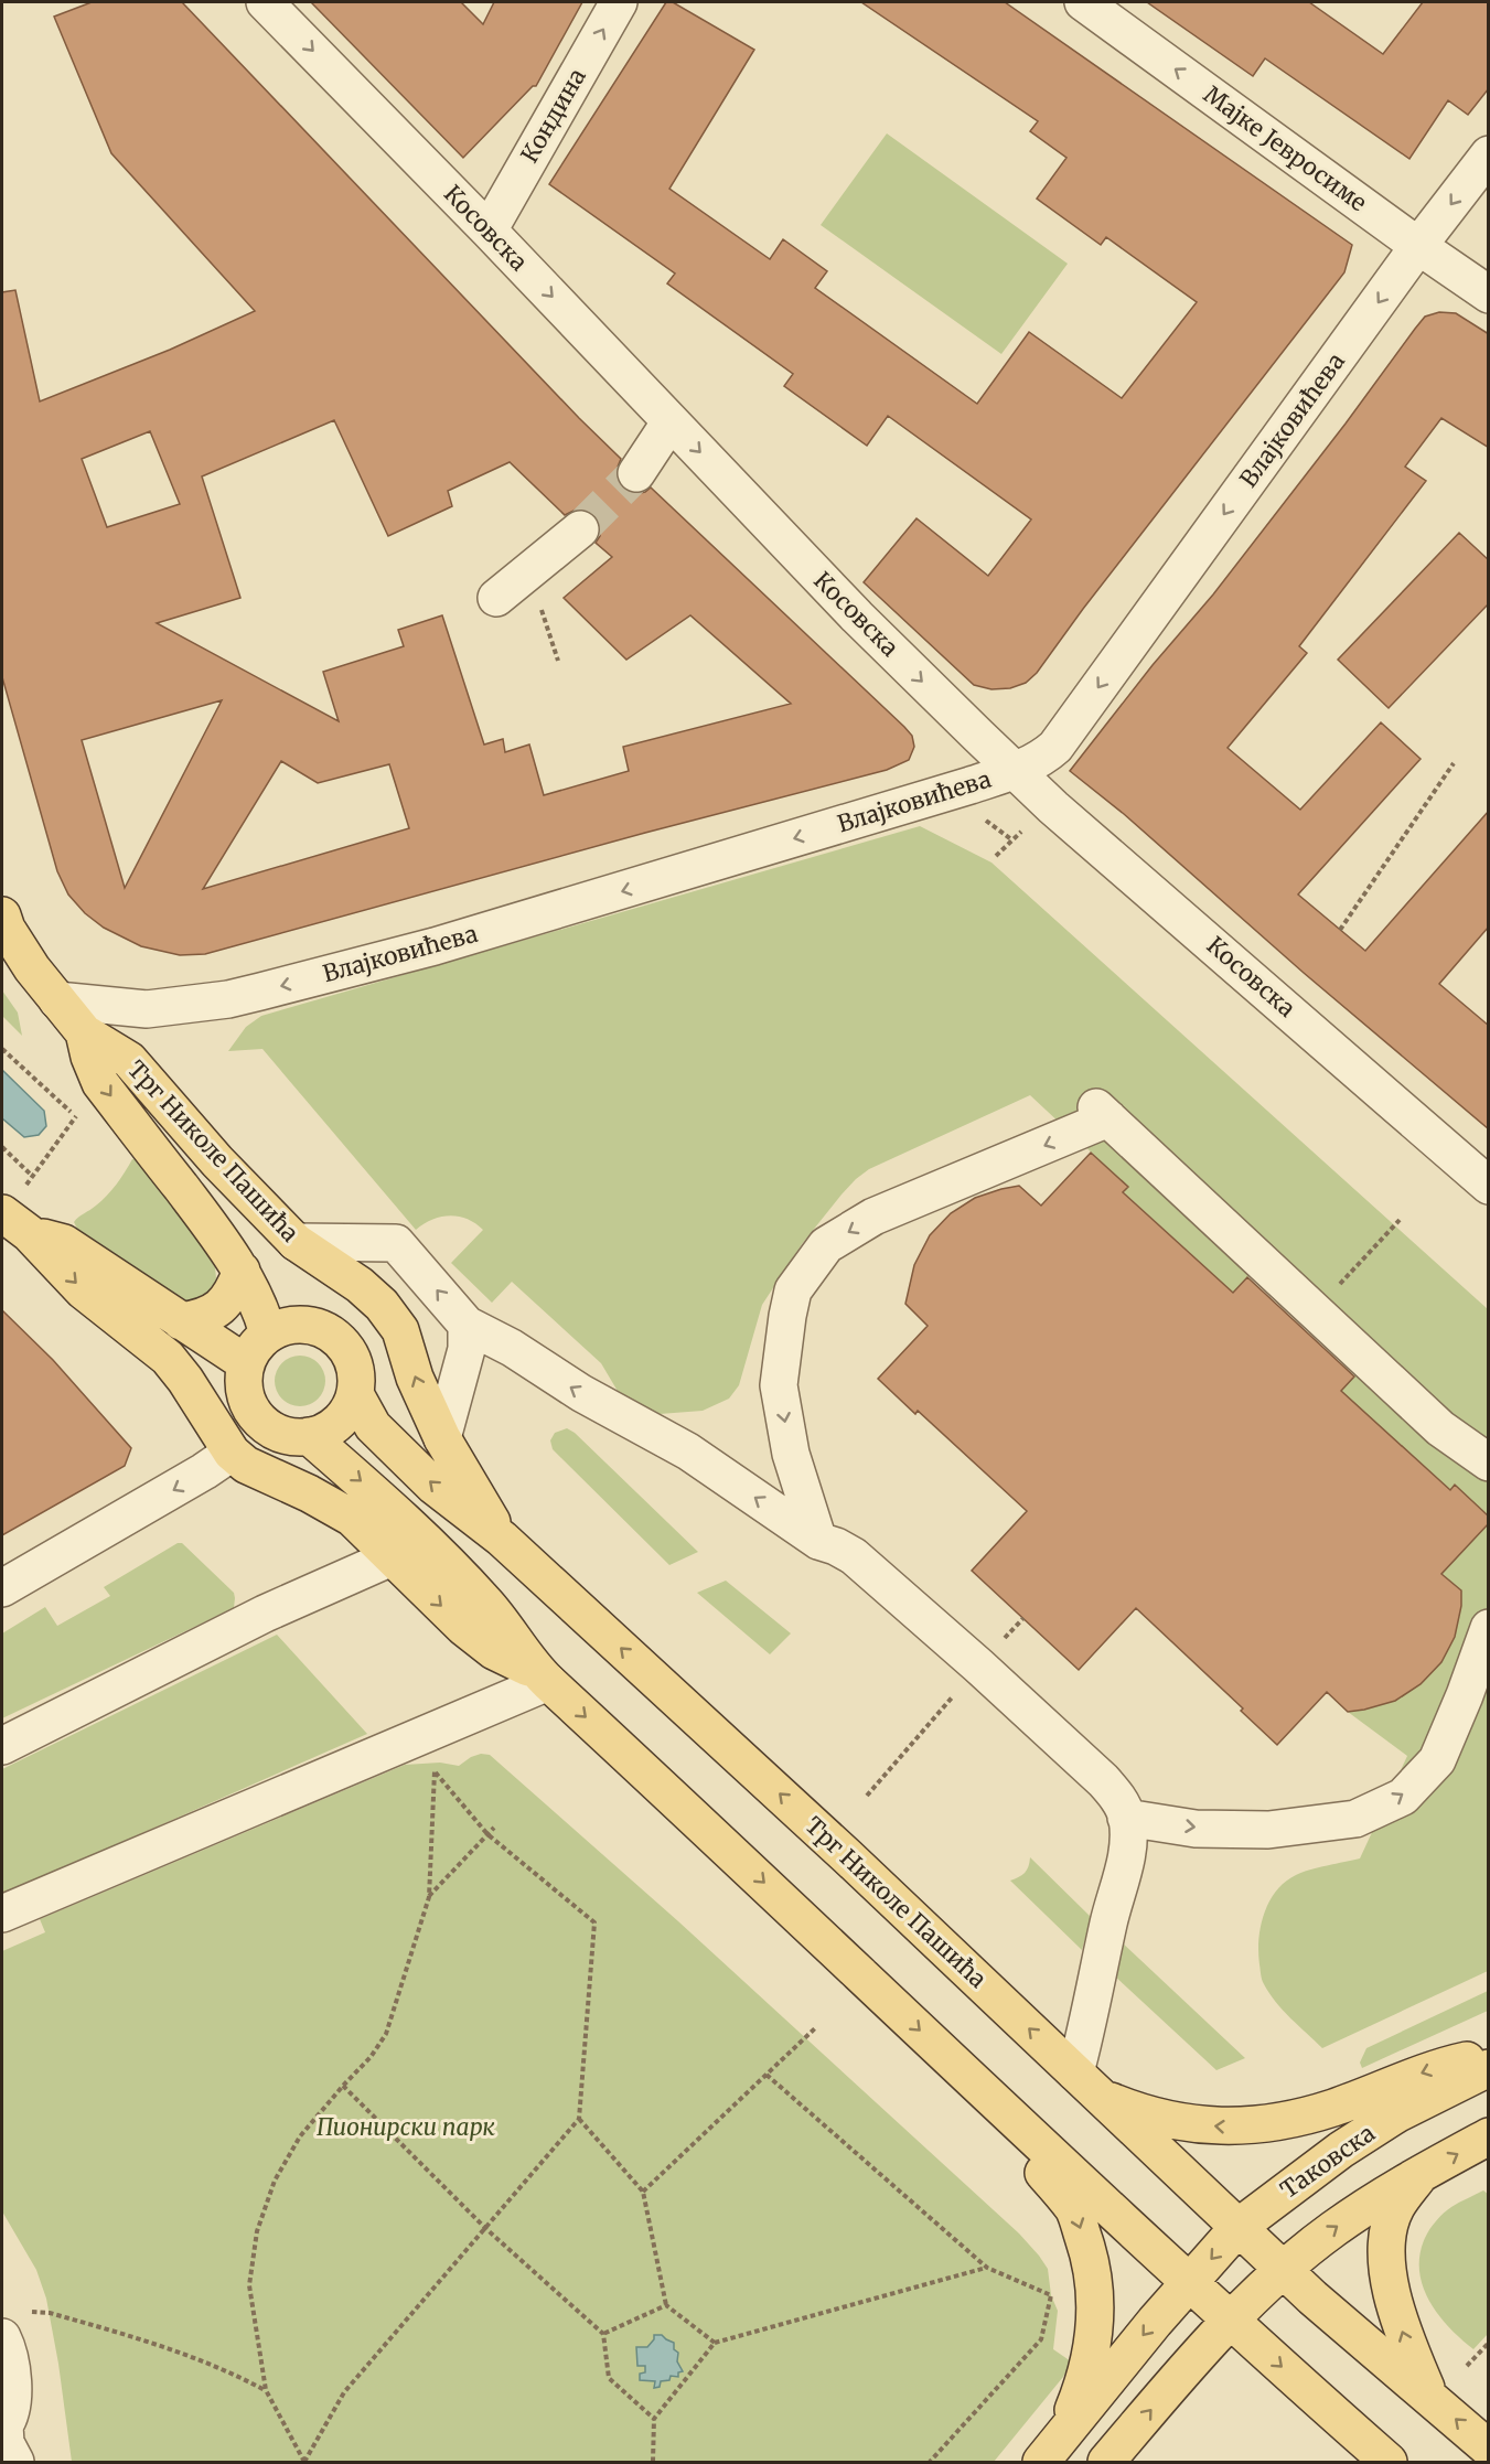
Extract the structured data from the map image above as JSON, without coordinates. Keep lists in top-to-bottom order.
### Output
{
  "streets": {
    "main road": ["Трг Николе Пашића", "Таковска"],
    "street": [
      "Кондина",
      "Мајке Јевросиме",
      "Косовска",
      "Влајковићева"
    ]
  },
  "crossings": [
    ["Кондина", "Косовска"],
    ["Мајке Јевросиме", "Влајковићева"],
    ["Косовска", "Влајковићева"],
    ["Влајковићева", "Трг Николе Пашића"],
    ["Трг Николе Пашића", "Таковска"]
  ],
  "one_way": [
    "Кондина",
    "Мајке Јевросиме",
    "Косовска",
    "Влајковићева"
  ],
  "parks": ["Пионирски парк"]
}
